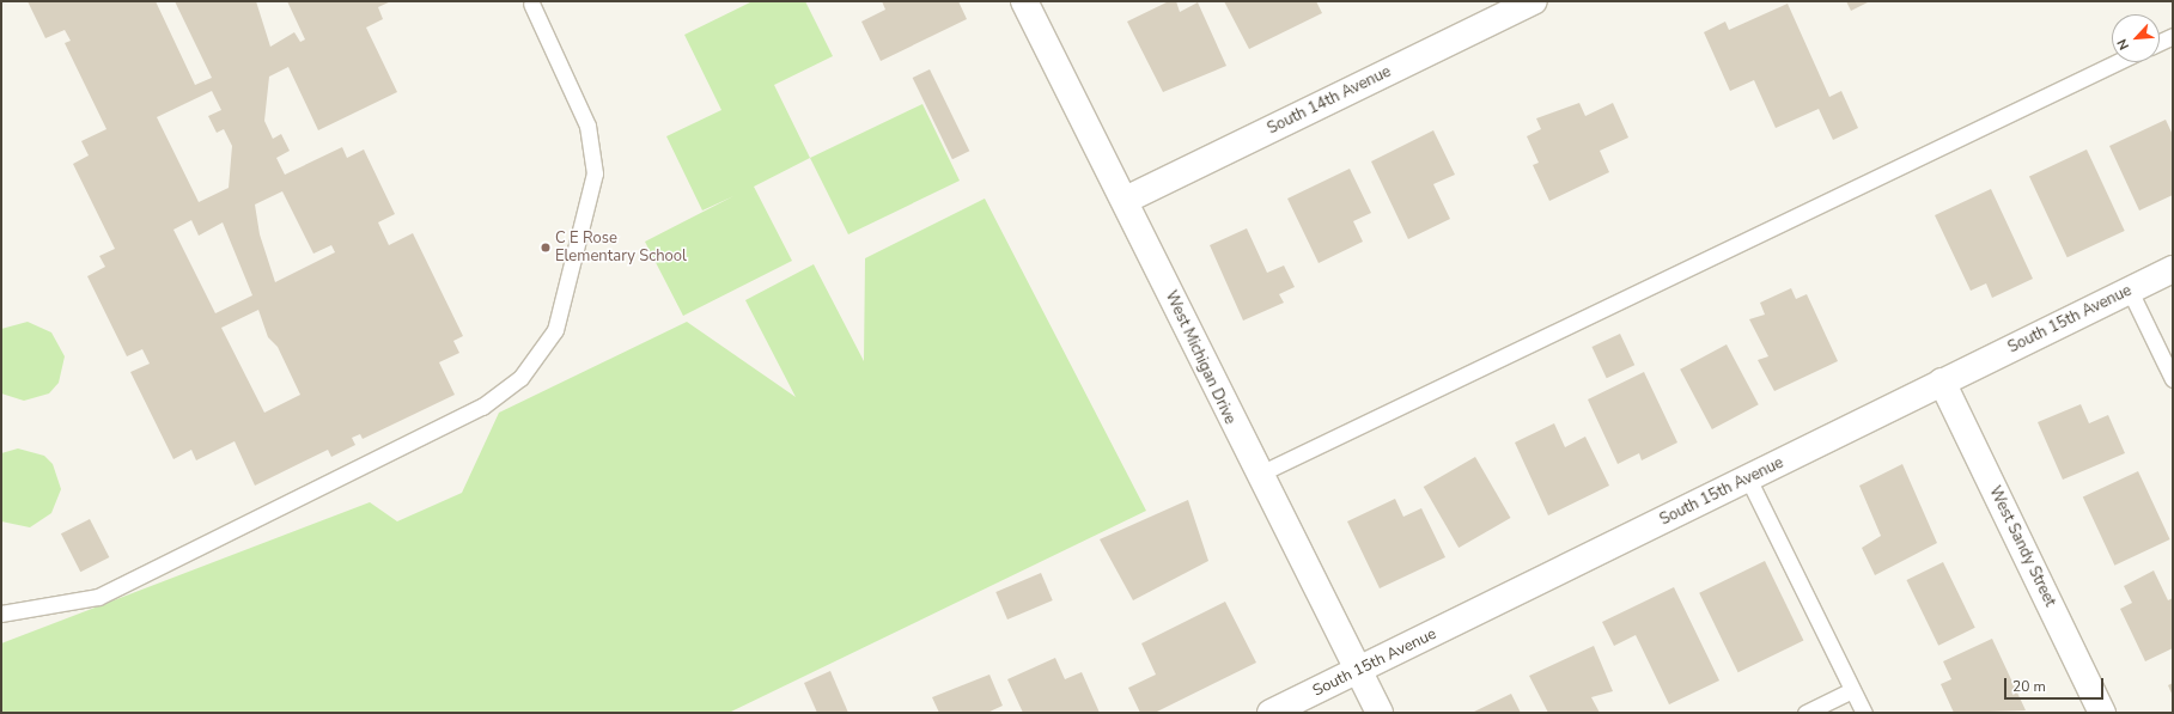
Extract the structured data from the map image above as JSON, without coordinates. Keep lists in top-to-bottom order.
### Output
{
  "streets": {
    "street": [
      "South 14th Avenue",
      "South 15th Avenue",
      "West Michigan Drive",
      "West Sandy Street"
    ]
  },
  "crossings": [
    ["South 14th Avenue", "West Michigan Drive"],
    ["South 15th Avenue", "West Michigan Drive"],
    ["South 15th Avenue", "West Sandy Street"]
  ],
  "places": ["C E Rose Elementary School"],
  "scale_bar": "20 m",
  "north": "bottom left"
}
